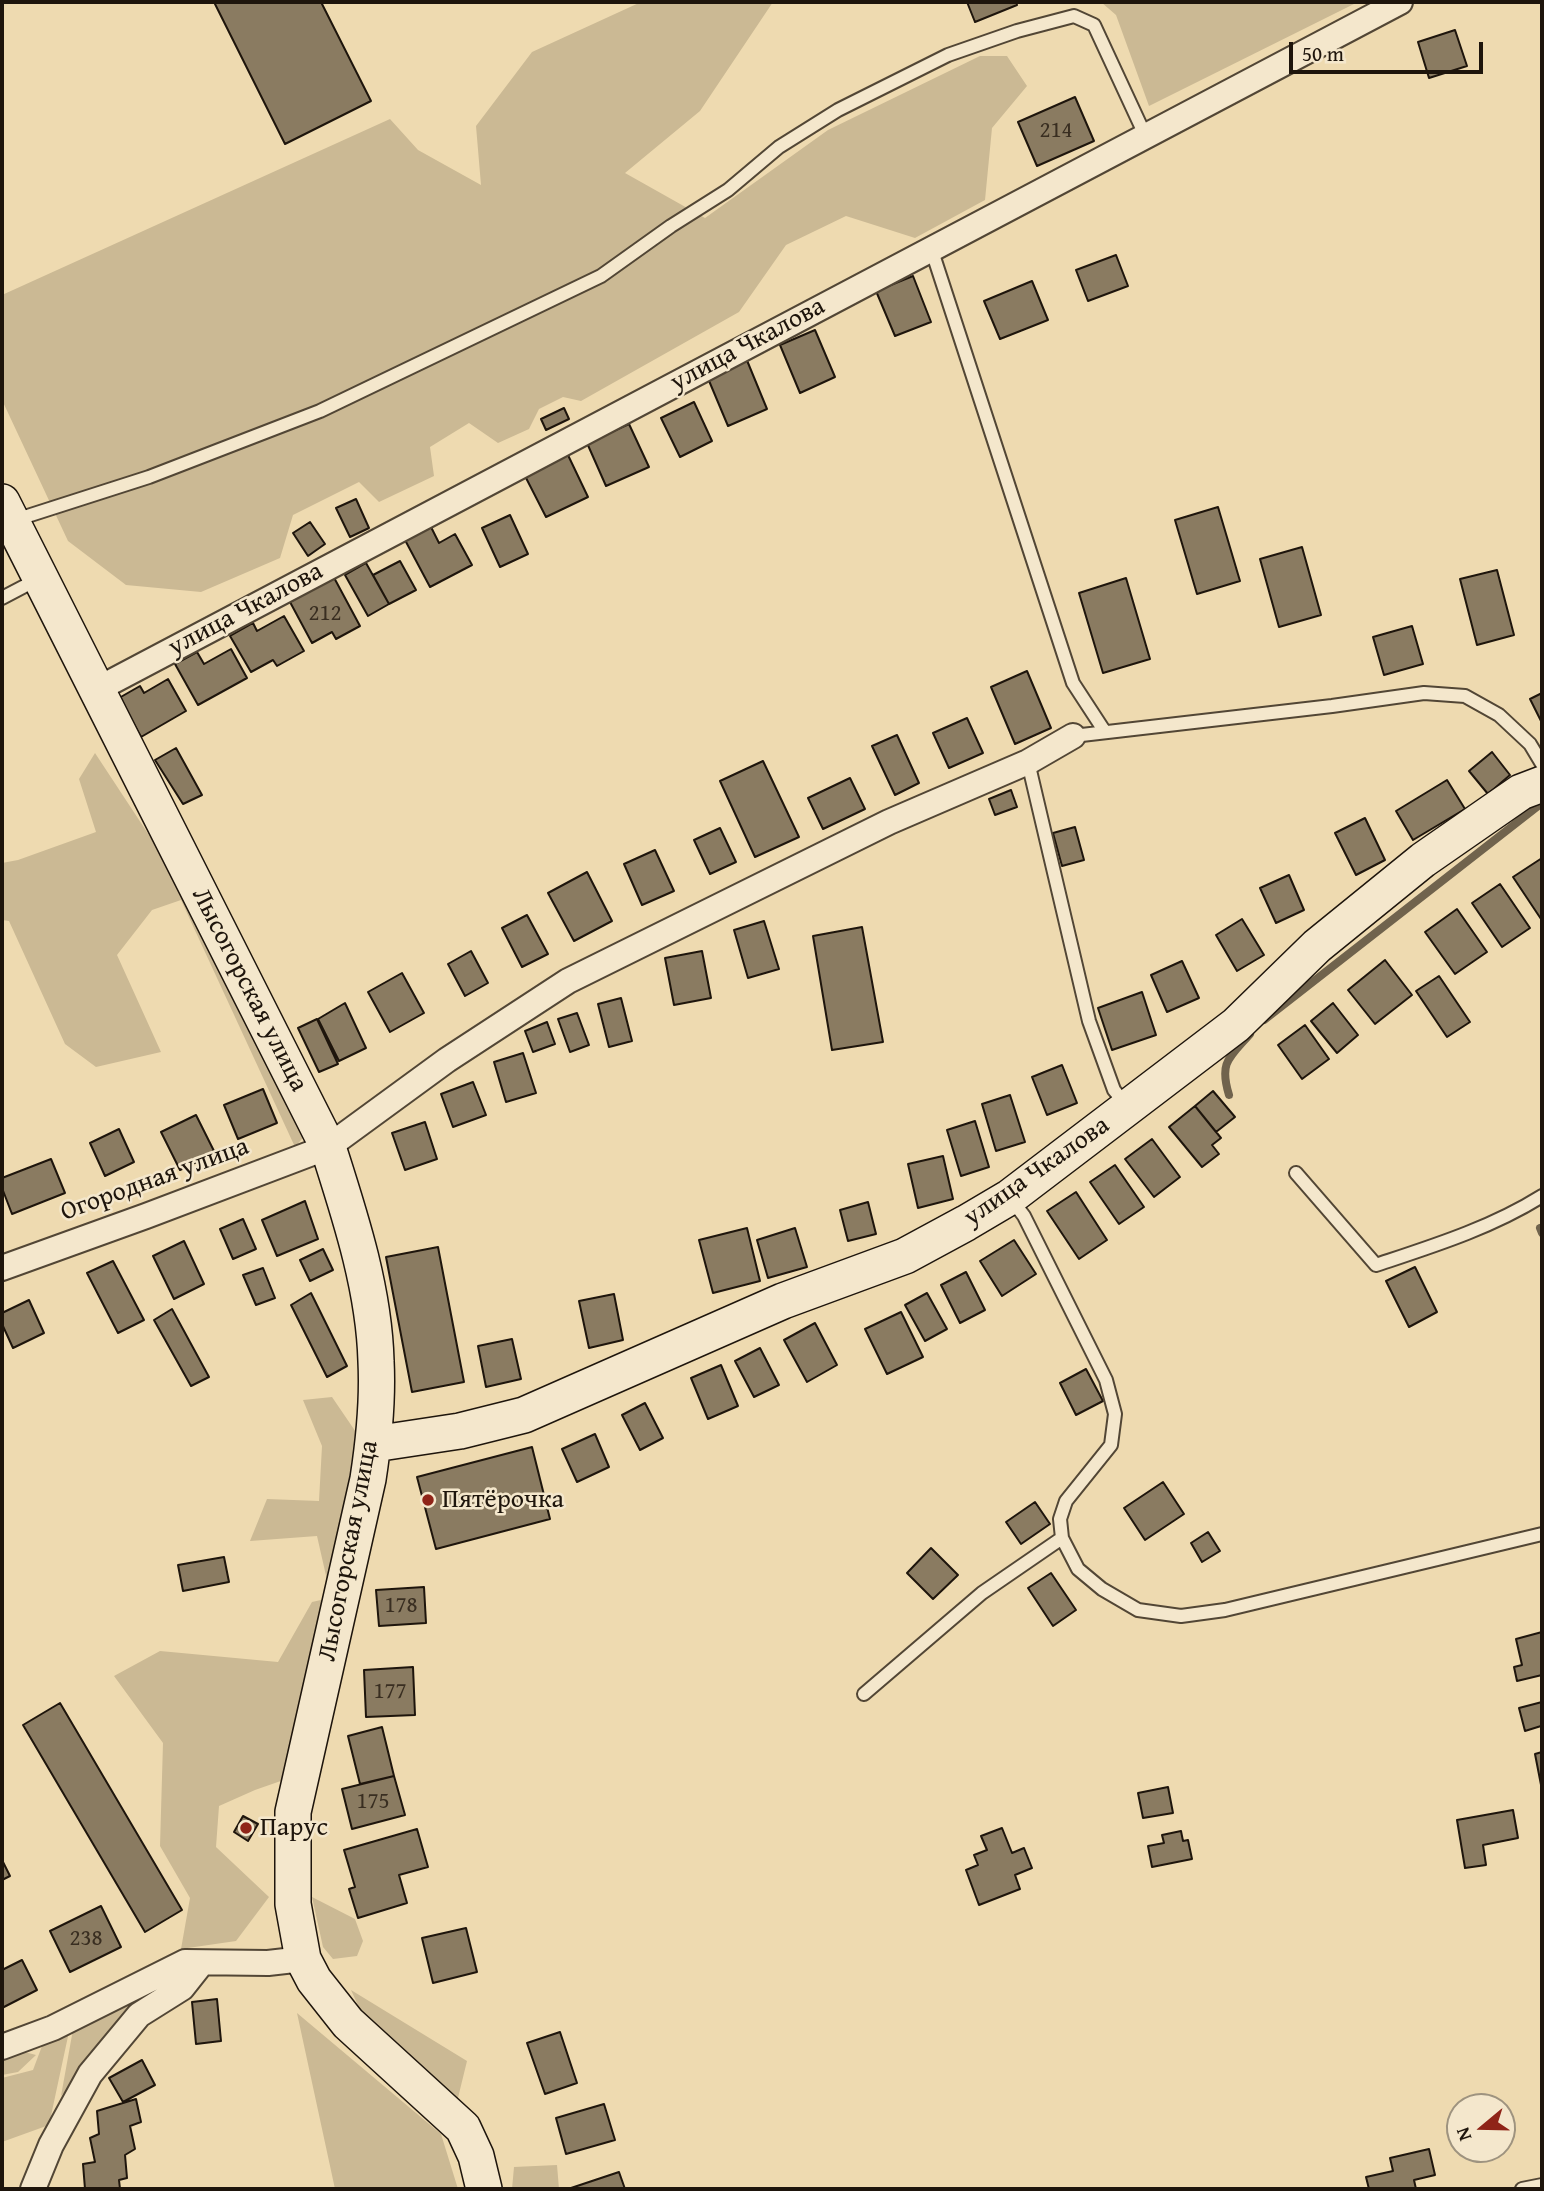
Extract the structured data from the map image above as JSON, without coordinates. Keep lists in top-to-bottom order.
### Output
{
  "streets": {
    "street": ["улица Чкалова", "Лысогорская улица", "Огородная улица"]
  },
  "crossings": [
    ["улица Чкалова", "Лысогорская улица"],
    ["Лысогорская улица", "Огородная улица"]
  ],
  "places": ["Пятёрочка", "Парус"],
  "house_numbers": [
    "214",
    "212",
    "178",
    "177",
    "175",
    "238"
  ],
  "scale_bar": "50 m",
  "north": "left"
}
